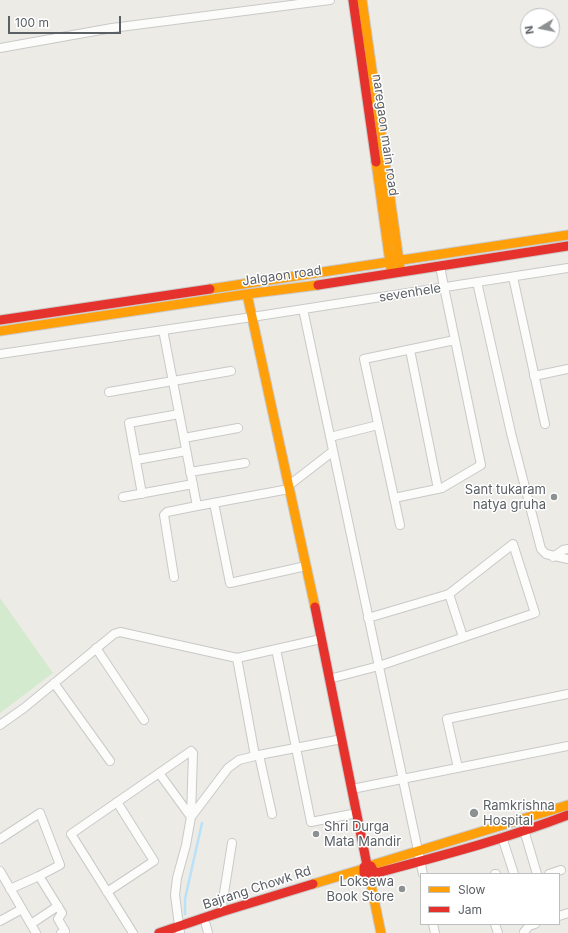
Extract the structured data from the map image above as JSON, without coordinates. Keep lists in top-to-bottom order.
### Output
{
  "streets": {
    "main road": ["naregaon main road", "Jalgaon road", "Bajrang Chowk Rd"],
    "street": ["sevenhele"]
  },
  "crossings": [
    ["naregaon main road", "Jalgaon road"]
  ],
  "places": [
    "Sant tukaram natya gruha",
    "Ramkrishna Hospital",
    "Shri Durga Mata Mandir",
    "Loksewa Book Store"
  ],
  "legend": ["Slow", "Jam"],
  "scale_bar": "100 m",
  "north": "left"
}
